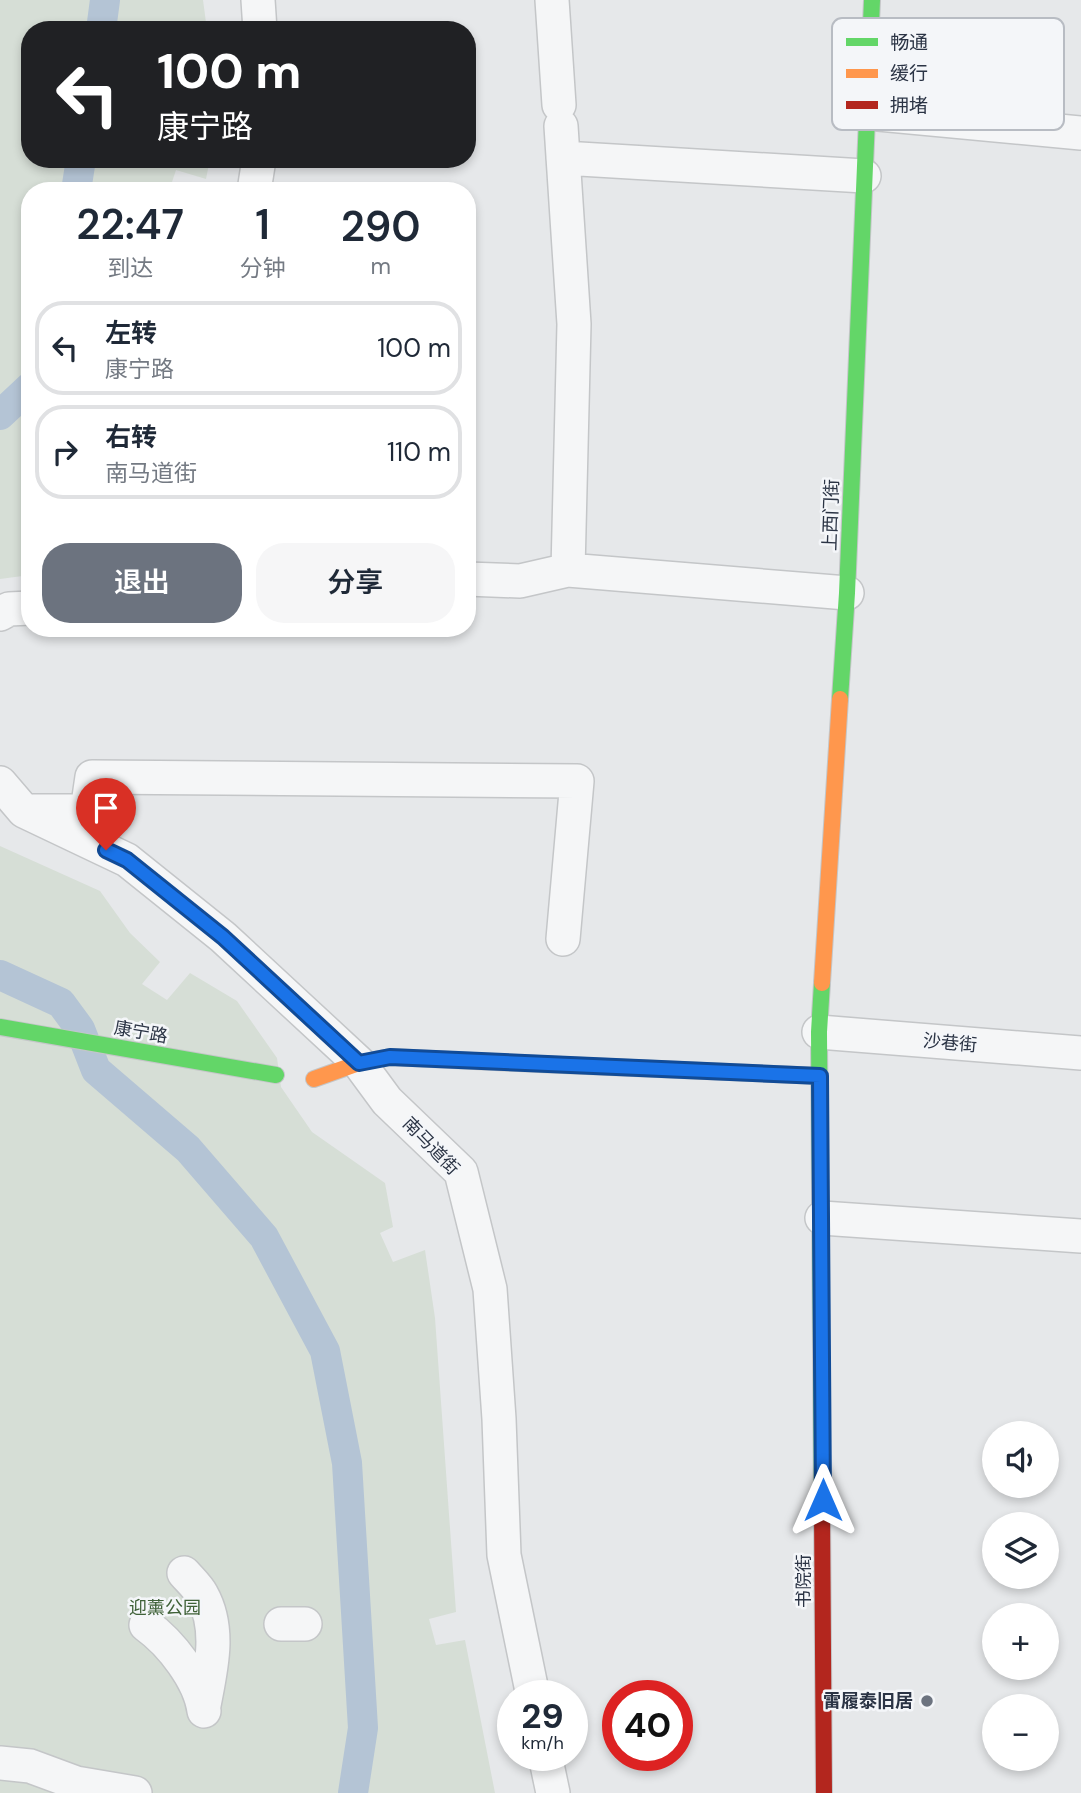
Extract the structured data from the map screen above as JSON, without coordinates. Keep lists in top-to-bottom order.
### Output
{
  "streets": {
    "street": [
      "上西门街",
      "康宁路",
      "沙巷街",
      "南马道街",
      "书院街"
    ]
  },
  "crossings": [
    ["上西门街", "沙巷街"],
    ["上西门街", "书院街"],
    ["沙巷街", "书院街"]
  ],
  "parks": ["迎薰公园"],
  "places": ["雷履泰旧居"],
  "legend": ["畅通", "缓行", "拥堵"],
  "page": {
    "turn": ["100 m", "康宁路"],
    "eta": [
      "22:47",
      "到达",
      "1",
      "分钟",
      "290",
      "m"
    ],
    "list": [
      {
        "name": "左转",
        "note": "康宁路",
        "value": "100 m"
      },
      {
        "name": "右转",
        "note": "南马道街",
        "value": "110 m"
      }
    ],
    "buttons": ["退出", "分享"],
    "map_buttons": ["+", "−"],
    "speed": "29 km/h",
    "limit": "40"
  }
}
